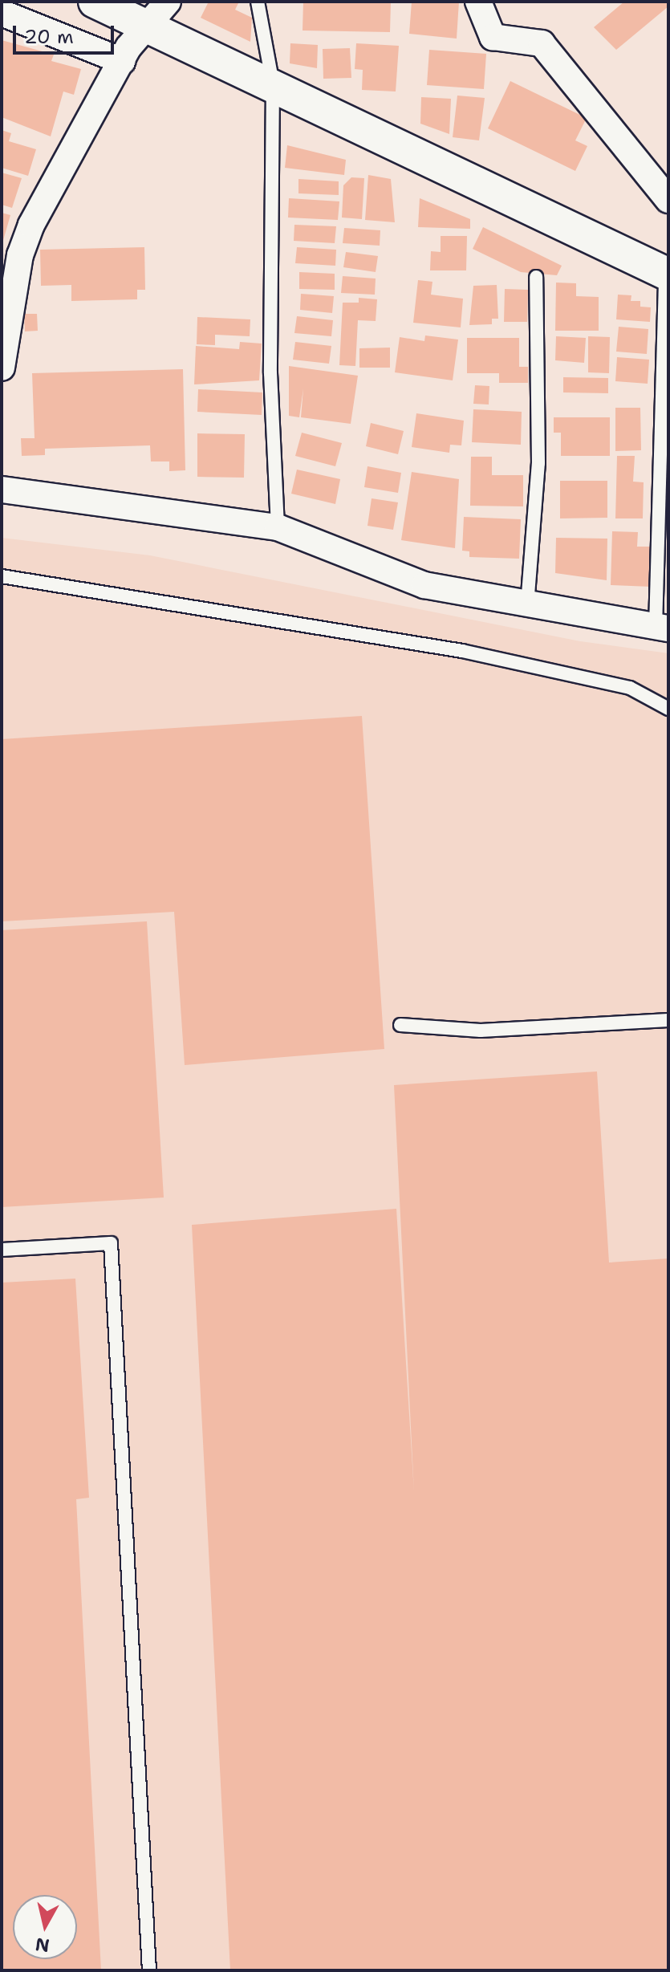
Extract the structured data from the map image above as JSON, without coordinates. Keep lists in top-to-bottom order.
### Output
{
  "scale_bar": "20 m",
  "north": "bottom"
}
